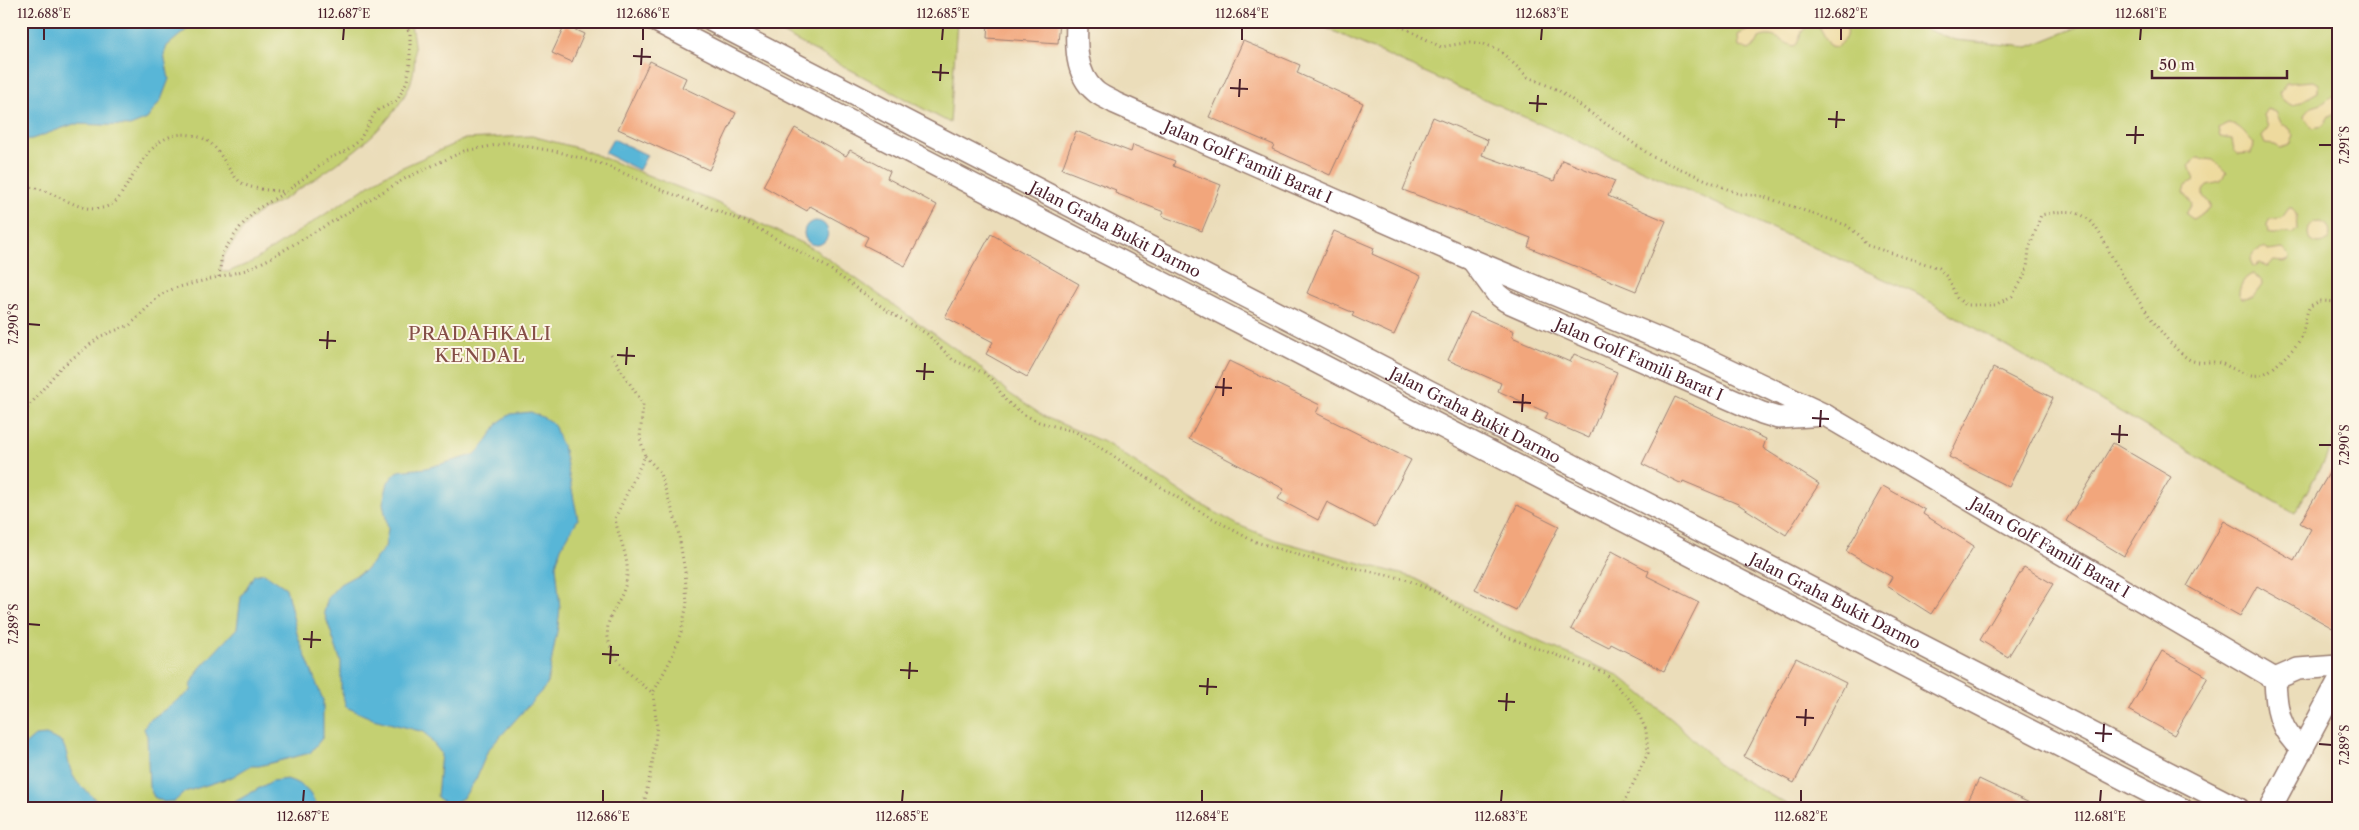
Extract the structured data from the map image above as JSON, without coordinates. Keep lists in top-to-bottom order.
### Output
{
  "streets": {
    "street": ["Jalan Golf Famili Barat I", "Jalan Graha Bukit Darmo"]
  },
  "districts": ["PRADAHKALI KENDAL"],
  "scale_bar": "50 m",
  "coordinates": [
    "112.688°E",
    "112.687°E",
    "112.686°E",
    "112.685°E",
    "112.684°E",
    "112.683°E",
    "112.682°E",
    "112.681°E",
    "7.291°S",
    "7.290°S",
    "7.289°S"
  ]
}
